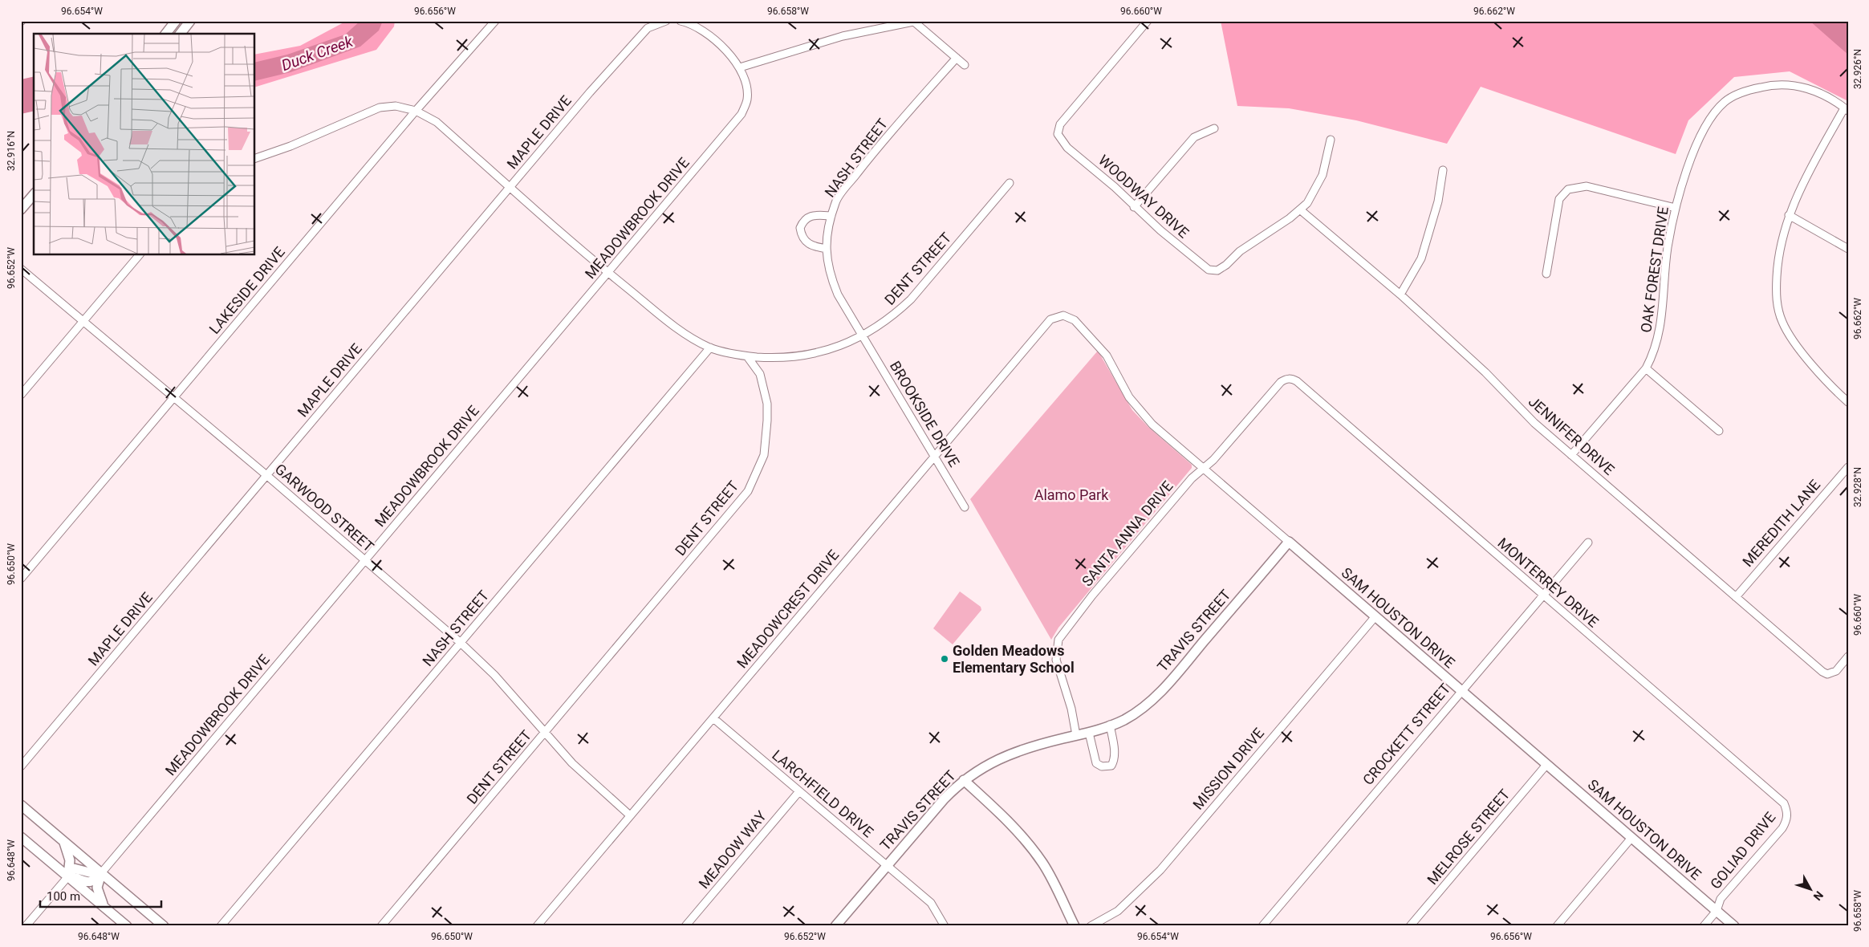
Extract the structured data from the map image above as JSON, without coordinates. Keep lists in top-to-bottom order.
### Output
{
  "streets": {
    "street": [
      "MAPLE DRIVE",
      "NASH STREET",
      "WOODWAY DRIVE",
      "MEADOWBROOK DRIVE",
      "DENT STREET",
      "OAK FOREST DRIVE",
      "LAKESIDE DRIVE",
      "BROOKSIDE DRIVE",
      "JENNIFER DRIVE",
      "GARWOOD STREET",
      "MEREDITH LANE",
      "SANTA ANNA DRIVE",
      "MONTERREY DRIVE",
      "MEADOWCREST DRIVE",
      "SAM HOUSTON DRIVE",
      "TRAVIS STREET",
      "CROCKETT STREET",
      "MISSION DRIVE",
      "LARCHFIELD DRIVE",
      "MELROSE STREET",
      "MEADOW WAY",
      "GOLIAD DRIVE"
    ]
  },
  "crossings": [
    ["MAPLE DRIVE", "GARWOOD STREET"],
    ["NASH STREET", "DENT STREET"],
    ["NASH STREET", "BROOKSIDE DRIVE"],
    ["NASH STREET", "GARWOOD STREET"],
    ["WOODWAY DRIVE", "JENNIFER DRIVE"],
    ["MEADOWBROOK DRIVE", "GARWOOD STREET"],
    ["DENT STREET", "BROOKSIDE DRIVE"],
    ["DENT STREET", "GARWOOD STREET"],
    ["OAK FOREST DRIVE", "JENNIFER DRIVE"],
    ["LAKESIDE DRIVE", "GARWOOD STREET"],
    ["BROOKSIDE DRIVE", "MEADOWCREST DRIVE"],
    ["JENNIFER DRIVE", "MEREDITH LANE"],
    ["GARWOOD STREET", "MEADOWCREST DRIVE"],
    ["SANTA ANNA DRIVE", "MONTERREY DRIVE"],
    ["SANTA ANNA DRIVE", "SAM HOUSTON DRIVE"],
    ["SANTA ANNA DRIVE", "TRAVIS STREET"],
    ["MONTERREY DRIVE", "CROCKETT STREET"],
    ["MONTERREY DRIVE", "GOLIAD DRIVE"],
    ["MEADOWCREST DRIVE", "SAM HOUSTON DRIVE"],
    ["MEADOWCREST DRIVE", "LARCHFIELD DRIVE"],
    ["SAM HOUSTON DRIVE", "TRAVIS STREET"],
    ["SAM HOUSTON DRIVE", "CROCKETT STREET"],
    ["SAM HOUSTON DRIVE", "MISSION DRIVE"],
    ["SAM HOUSTON DRIVE", "MELROSE STREET"],
    ["SAM HOUSTON DRIVE", "GOLIAD DRIVE"],
    ["TRAVIS STREET", "LARCHFIELD DRIVE"],
    ["LARCHFIELD DRIVE", "MEADOW WAY"]
  ],
  "water": ["Duck Creek"],
  "parks": ["Alamo Park"],
  "places": ["Golden Meadows Elementary School"],
  "scale_bar": "100 m",
  "north": "bottom right",
  "coordinates": [
    "96.654°W",
    "96.656°W",
    "96.658°W",
    "96.660°W",
    "96.662°W",
    "32.926°N",
    "32.916°N",
    "96.652°W",
    "32.928°N",
    "96.650°W",
    "96.648°W"
  ]
}
